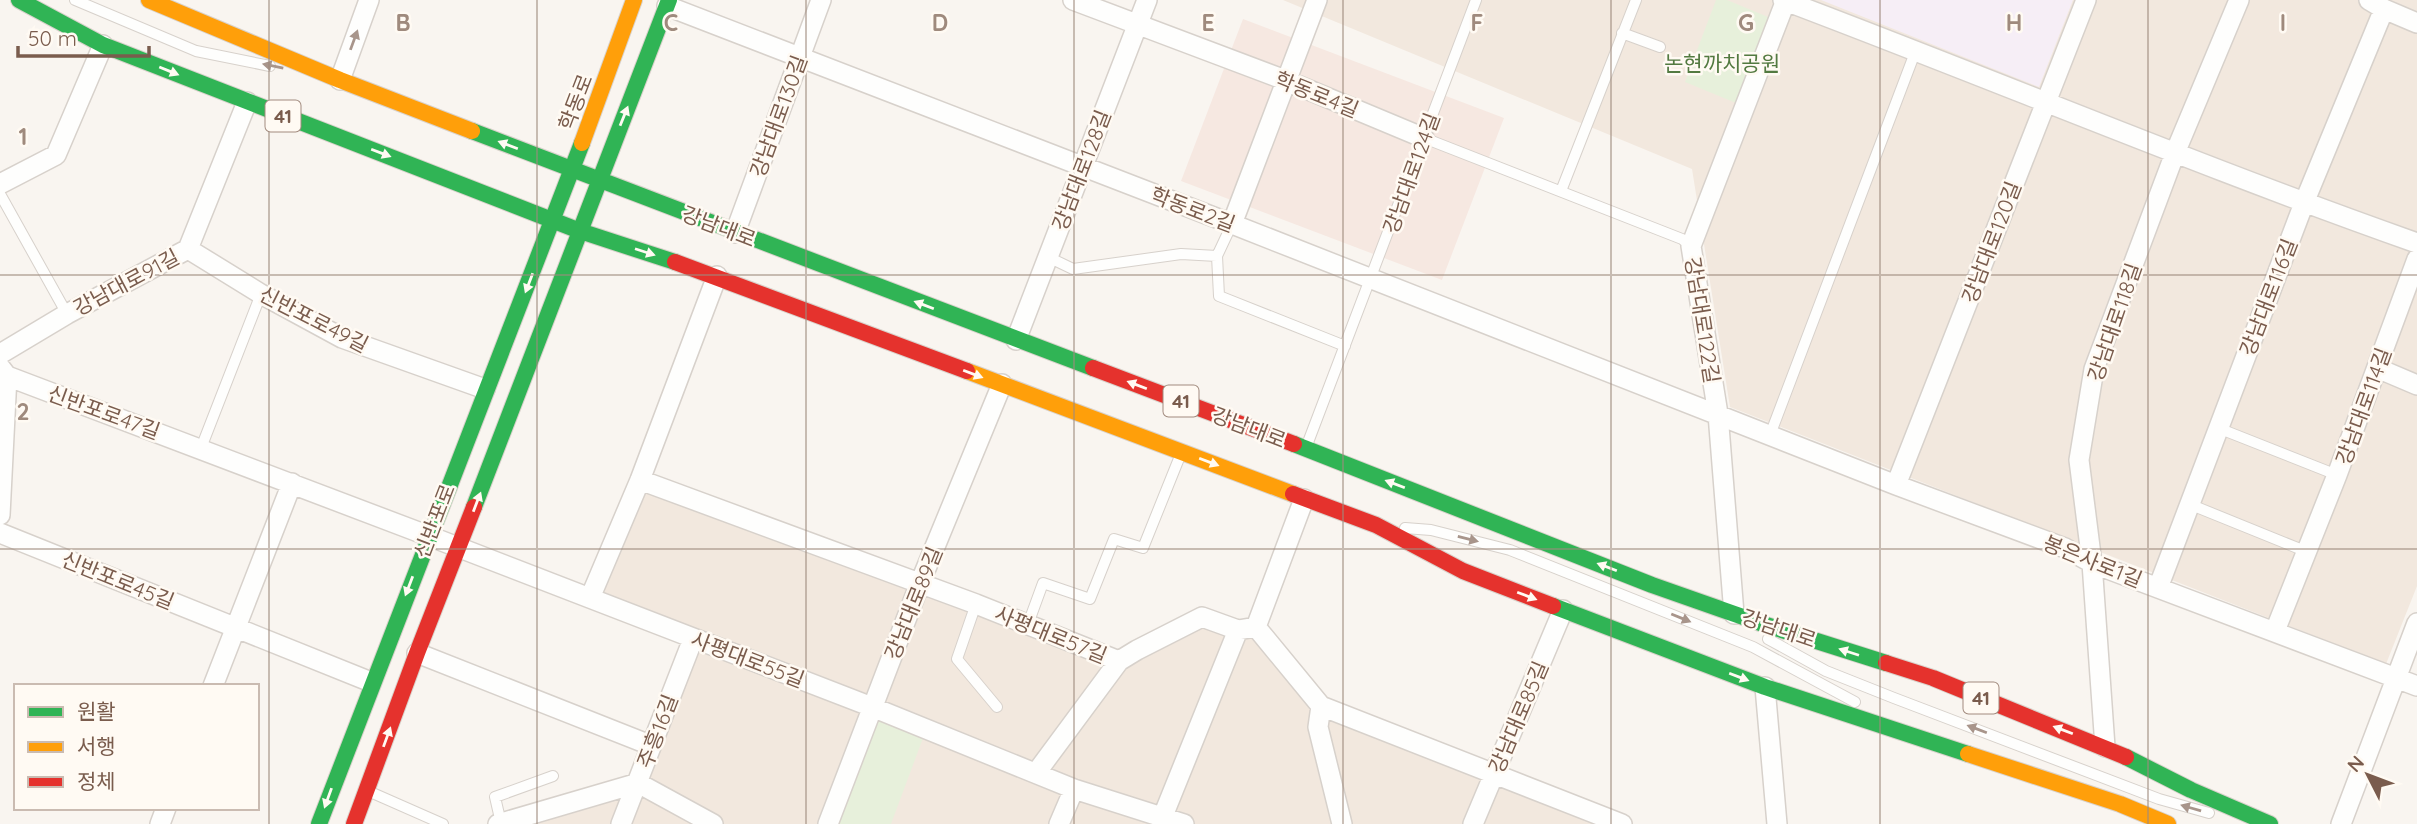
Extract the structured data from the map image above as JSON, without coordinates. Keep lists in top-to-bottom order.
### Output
{
  "streets": {
    "main road": [
      "학동로",
      "41",
      "강남대로",
      "신반포로"
    ],
    "street": [
      "학동로4길",
      "강남대로130길",
      "강남대로128길",
      "학동로2길",
      "강남대로120길",
      "강남대로91길",
      "강남대로116길",
      "신반포로49길",
      "강남대로122길",
      "강남대로118길",
      "강남대로114길",
      "신반포로47길",
      "봉은사로1길",
      "신반포로45길",
      "강남대로89길",
      "사평대로57길",
      "사평대로55길",
      "강남대로85길",
      "주흥16길"
    ],
    "lane": ["강남대로124길"]
  },
  "crossings": [
    ["학동로4길", "강남대로128길"],
    ["학동로4길", "강남대로124길"],
    ["학동로4길", "강남대로122길"],
    ["학동로", "41"],
    ["학동로", "강남대로"],
    ["학동로", "신반포로"],
    ["41", "강남대로91길"],
    ["41", "신반포로"],
    ["41", "강남대로89길"],
    ["41", "강남대로85길"],
    ["강남대로130길", "학동로2길"],
    ["강남대로130길", "강남대로"],
    ["강남대로128길", "학동로2길"],
    ["강남대로128길", "강남대로"],
    ["강남대로124길", "학동로2길"],
    ["강남대로124길", "강남대로"],
    ["학동로2길", "강남대로122길"],
    ["학동로2길", "봉은사로1길"],
    ["강남대로", "강남대로122길"],
    ["강남대로", "강남대로118길"],
    ["강남대로", "신반포로"],
    ["강남대로120길", "강남대로122길"],
    ["강남대로120길", "봉은사로1길"],
    ["강남대로91길", "신반포로49길"],
    ["강남대로116길", "봉은사로1길"],
    ["신반포로49길", "신반포로"],
    ["강남대로122길", "봉은사로1길"],
    ["강남대로118길", "봉은사로1길"],
    ["강남대로114길", "봉은사로1길"],
    ["신반포로47길", "신반포로"],
    ["신반포로47길", "사평대로55길"],
    ["신반포로", "신반포로45길"],
    ["신반포로", "사평대로55길"],
    ["강남대로89길", "사평대로57길"],
    ["강남대로89길", "사평대로55길"],
    ["사평대로55길", "주흥16길"]
  ],
  "parks": ["논현까치공원"],
  "legend": ["원활", "서행", "정체"],
  "scale_bar": "50 m",
  "north": "top left",
  "grid": {
    "columns": [
      "B",
      "C",
      "D",
      "E",
      "F",
      "G",
      "H",
      "I"
    ],
    "rows": ["1", "2"]
  }
}
